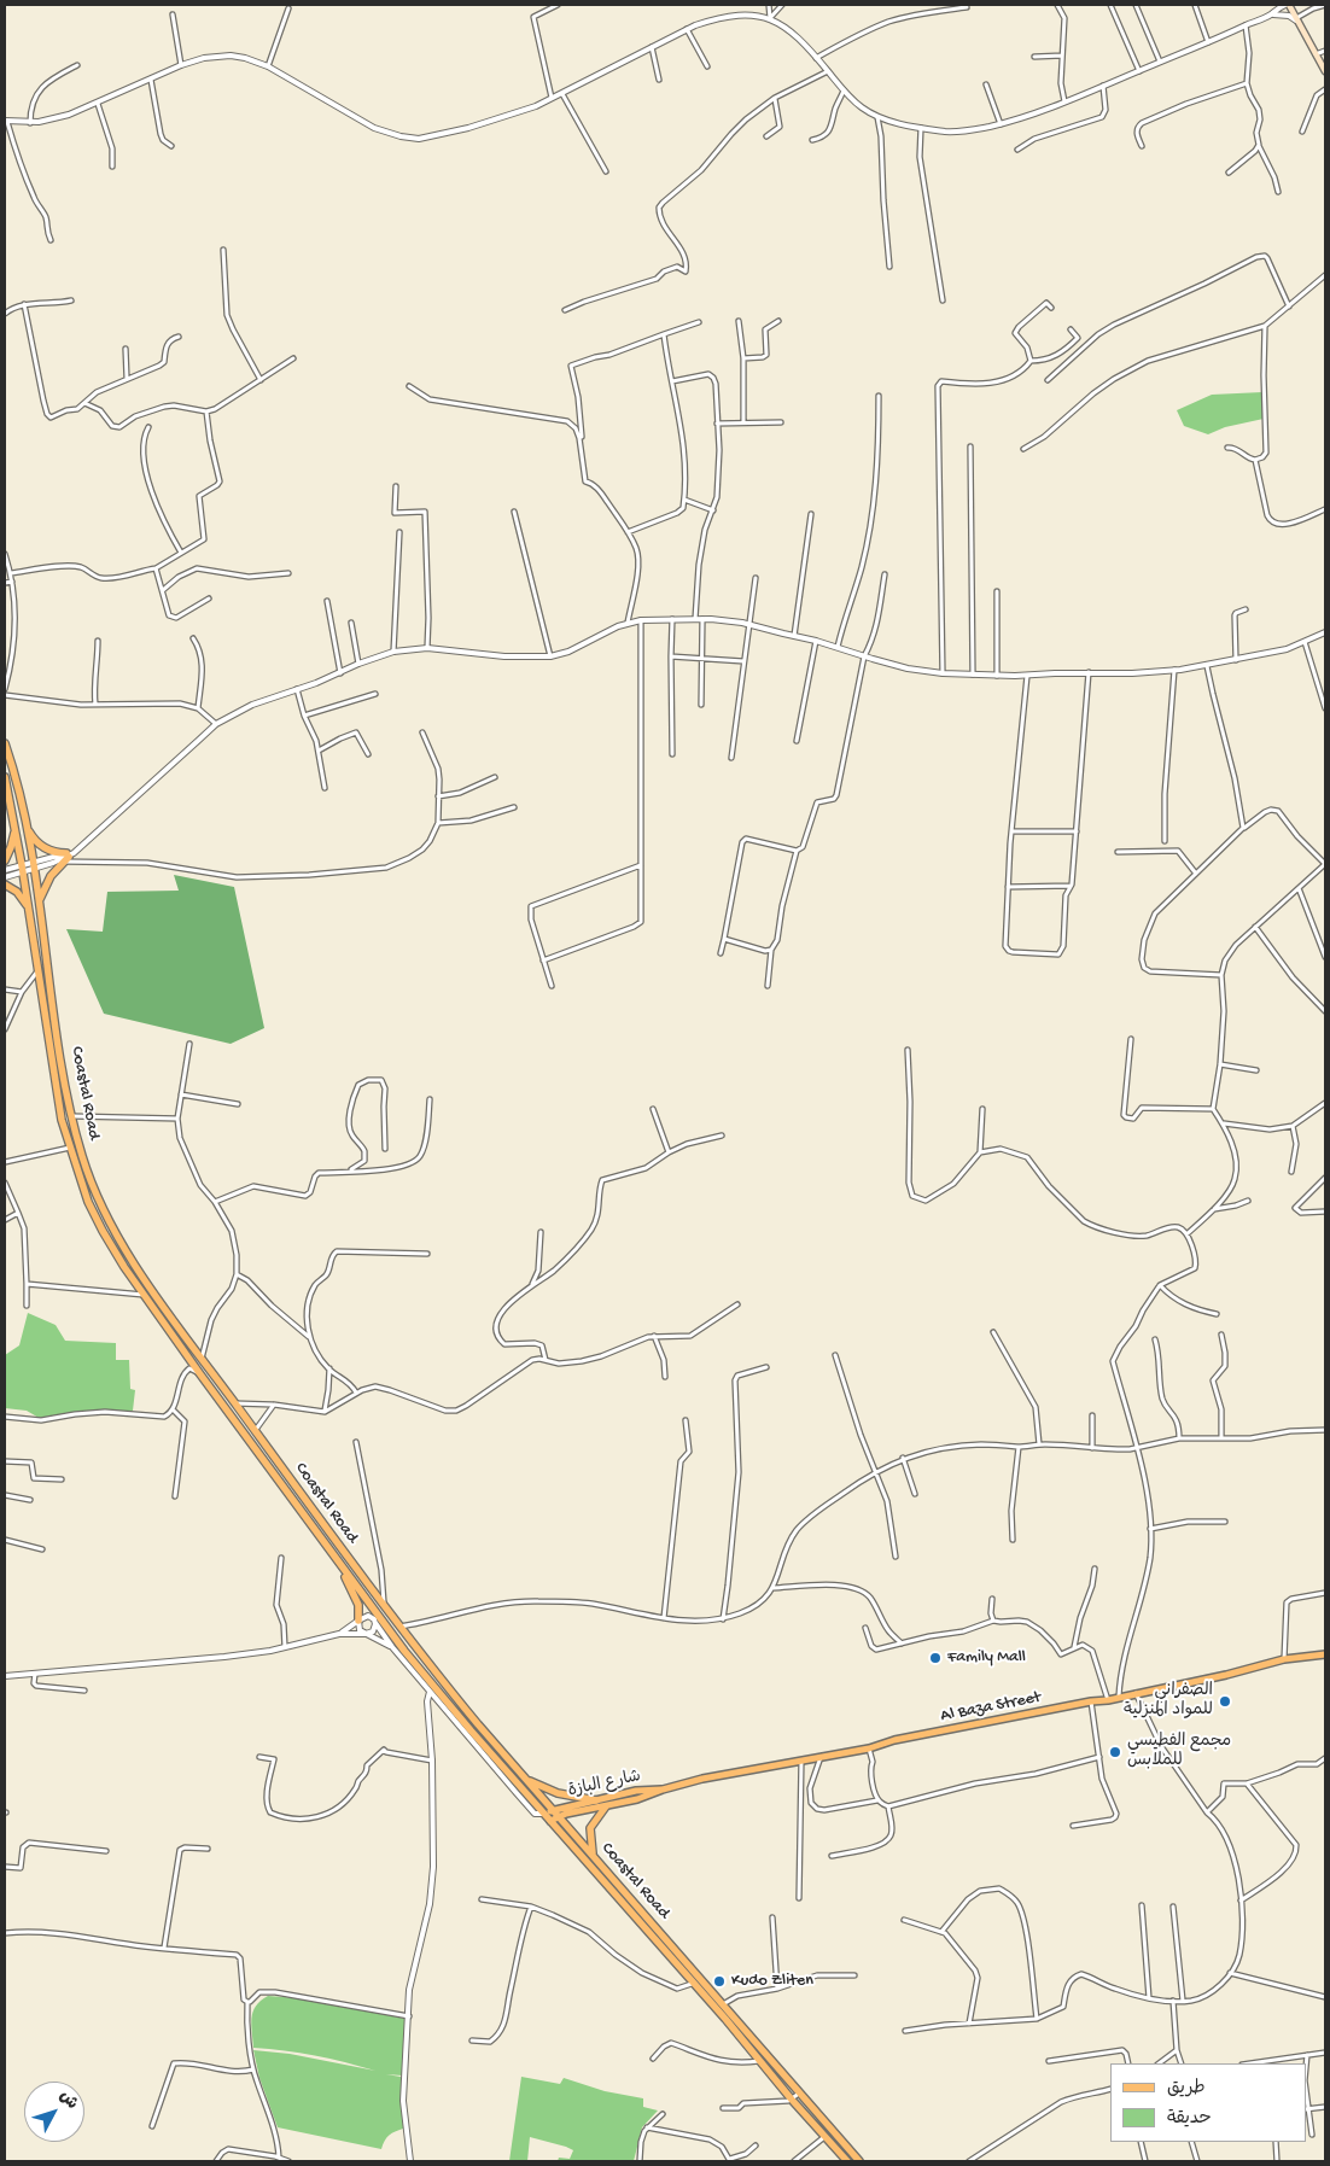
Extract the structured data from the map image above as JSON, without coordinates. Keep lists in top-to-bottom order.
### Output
{
  "streets": {
    "highway": ["Coastal Road"],
    "main road": ["Al Baza Street", "شارع البازة"]
  },
  "crossings": [
    ["Coastal Road", "شارع البازة"],
    ["Al Baza Street", "شارع البازة"]
  ],
  "places": [
    "Family Mall",
    "الصفراني للمواد المنزلية",
    "مجمع الفطيسي للملابس",
    "Kudo Zliten"
  ],
  "legend": ["طريق", "حديقة"],
  "north": "top right"
}
